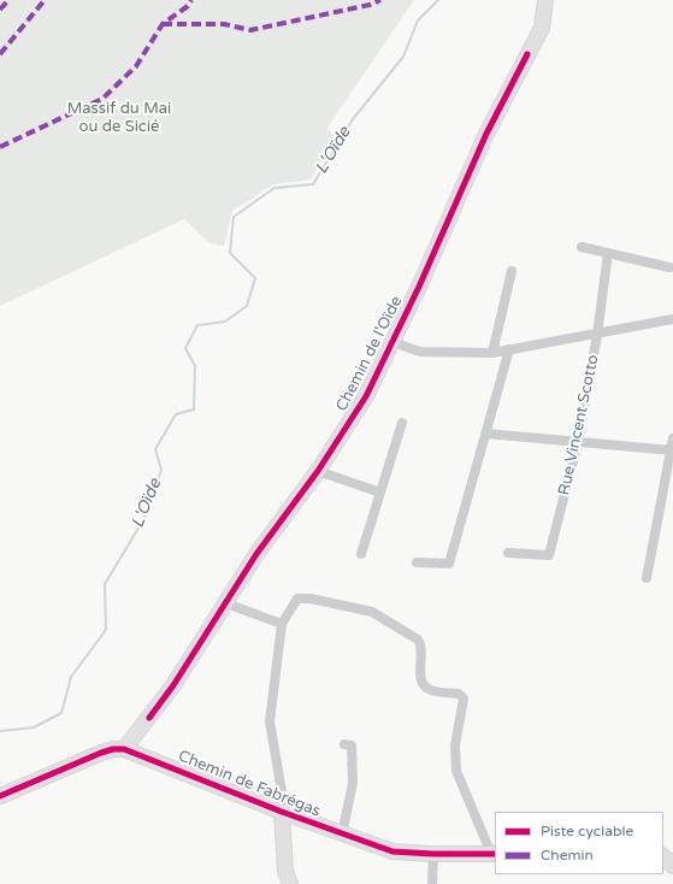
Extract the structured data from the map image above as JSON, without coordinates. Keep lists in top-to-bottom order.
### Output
{
  "streets": {
    "street": ["Chemin de l'Oïde", "Rue Vincent Scotto", "Chemin de Fabrégas"]
  },
  "crossings": [
    ["Chemin de l'Oïde", "Chemin de Fabrégas"]
  ],
  "water": ["L'Oïde"],
  "parks": ["Massif du Mai ou de Sicié"],
  "legend": ["Piste cyclable", "Chemin"]
}
